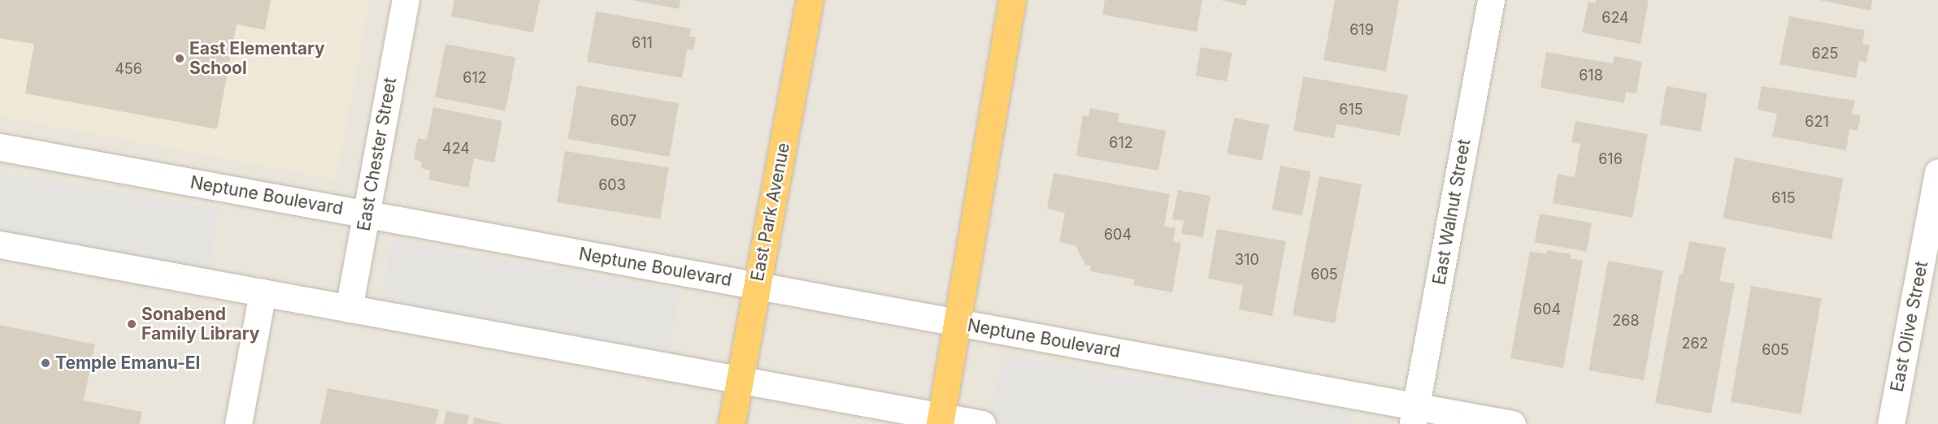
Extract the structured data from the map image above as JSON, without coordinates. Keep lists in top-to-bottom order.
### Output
{
  "streets": {
    "highway": ["East Park Avenue"],
    "street": [
      "East Chester Street",
      "Neptune Boulevard",
      "East Walnut Street",
      "East Olive Street"
    ]
  },
  "crossings": [
    ["East Chester Street", "Neptune Boulevard"],
    ["Neptune Boulevard", "East Park Avenue"],
    ["Neptune Boulevard", "East Walnut Street"]
  ],
  "places": ["East Elementary School", "Sonabend Family Library", "Temple Emanu-El"],
  "house_numbers": [
    "624",
    "619",
    "611",
    "625",
    "456",
    "618",
    "612",
    "615",
    "607",
    "621",
    "612",
    "424",
    "616",
    "603",
    "615",
    "604",
    "310",
    "605",
    "604",
    "268",
    "262",
    "605"
  ]
}
